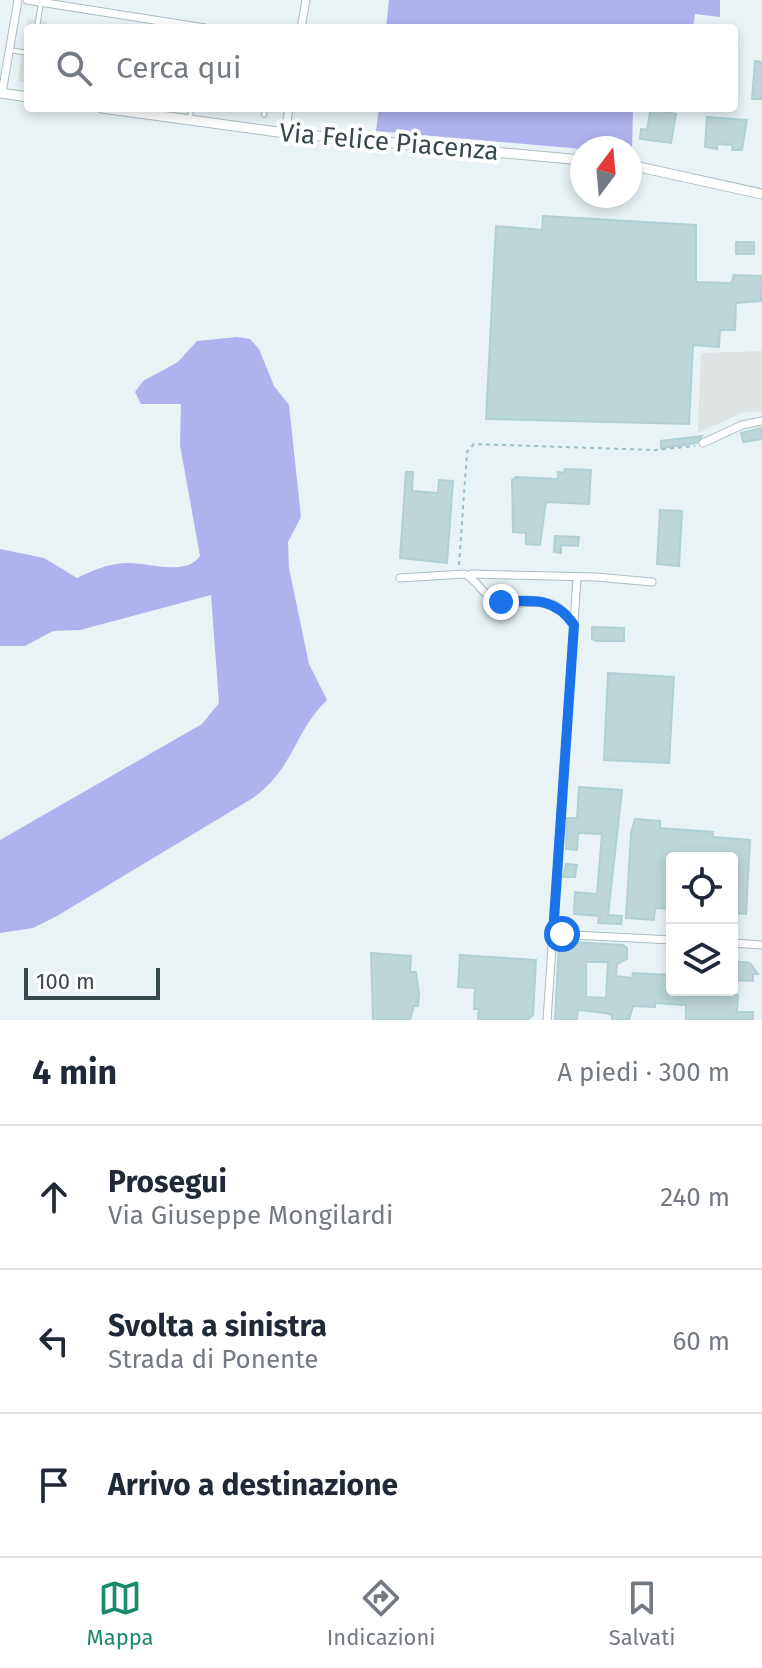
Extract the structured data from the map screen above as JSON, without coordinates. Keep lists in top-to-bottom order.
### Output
{
  "streets": {
    "street": ["Via Felice Piacenza"]
  },
  "scale_bar": "100 m",
  "north": "top",
  "page": {
    "search": "Cerca qui",
    "scale": "100 m",
    "heading": ["4 min", "A piedi · 300 m"],
    "list": [
      ["Prosegui", "Via Giuseppe Mongilardi", "240 m"],
      ["Svolta a sinistra", "Strada di Ponente", "60 m"],
      "Arrivo a destinazione"
    ],
    "nav": ["Mappa", "Indicazioni", "Salvati"]
  }
}
